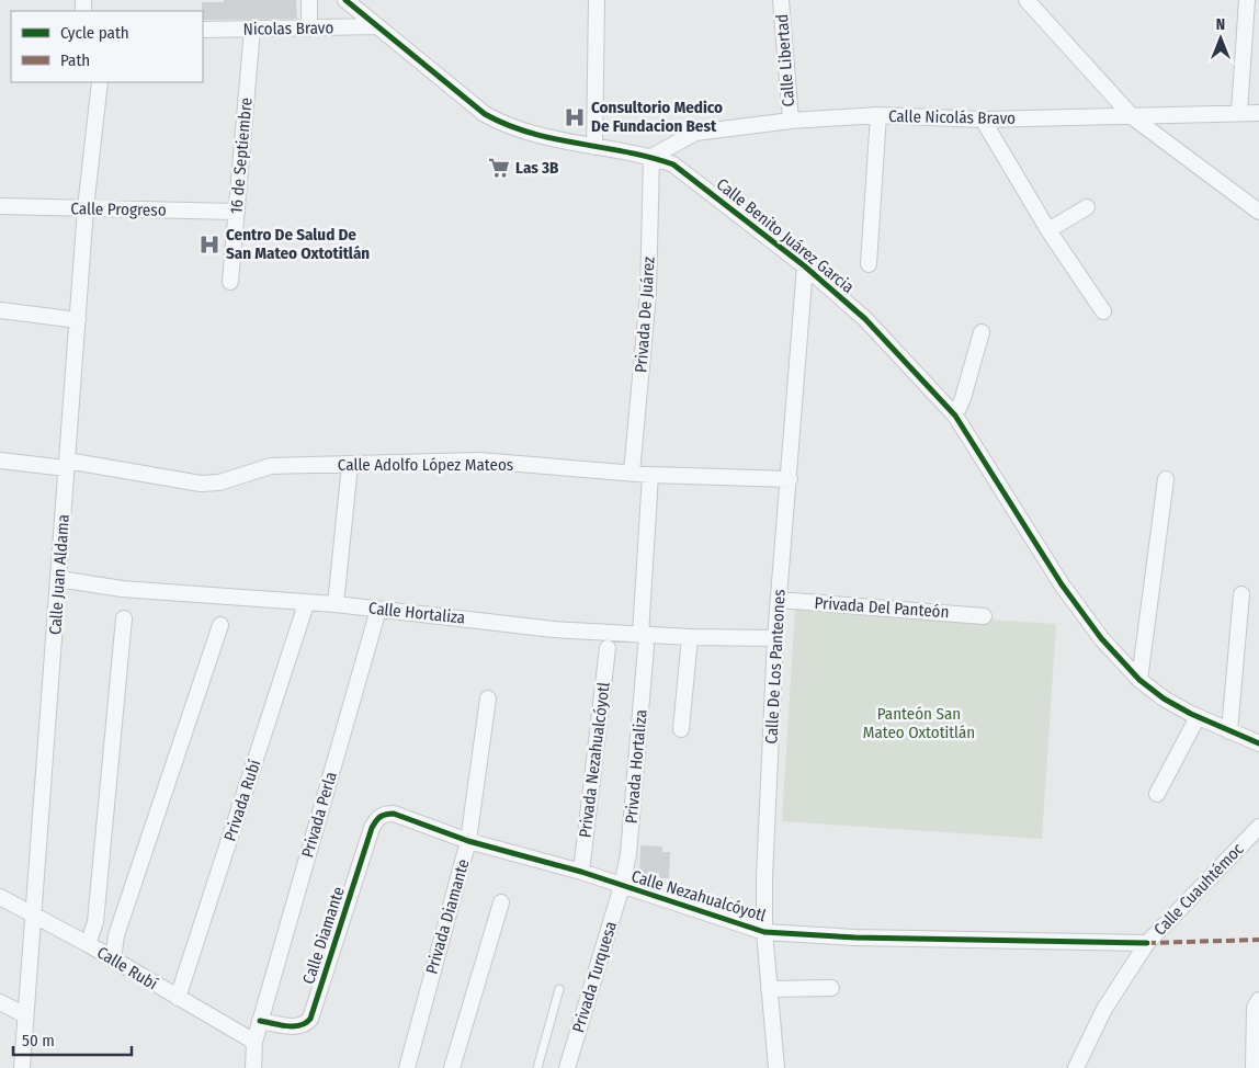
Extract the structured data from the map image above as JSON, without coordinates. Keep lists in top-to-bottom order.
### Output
{
  "streets": {
    "street": [
      "Nicolas Bravo",
      "Calle Libertad",
      "Calle Nicolás Bravo",
      "16 de Septiembre",
      "Calle Progreso",
      "Calle Benito Juárez Garcia",
      "Privada De Juárez",
      "Calle Adolfo López Mateos",
      "Calle Juan Aldama",
      "Privada Del Panteón",
      "Calle Hortaliza",
      "Calle De Los Panteones",
      "Privada Nezahualcóyotl",
      "Privada Hortaliza",
      "Privada Rubí",
      "Privada Perla",
      "Calle Cuauhtémoc",
      "Calle Nezahualcóyotl",
      "Privada Diamante",
      "Calle Diamante",
      "Calle Rubí",
      "Privada Turquesa"
    ]
  },
  "crossings": [
    ["Nicolas Bravo", "16 de Septiembre"],
    ["Nicolas Bravo", "Calle Benito Juárez Garcia"],
    ["Calle Libertad", "Calle Nicolás Bravo"],
    ["Calle Nicolás Bravo", "Calle Benito Juárez Garcia"],
    ["Calle Nicolás Bravo", "Privada De Juárez"],
    ["16 de Septiembre", "Calle Progreso"],
    ["Calle Progreso", "Calle Juan Aldama"],
    ["Calle Benito Juárez Garcia", "Privada De Juárez"],
    ["Calle Benito Juárez Garcia", "Calle De Los Panteones"],
    ["Privada De Juárez", "Calle Adolfo López Mateos"],
    ["Calle Adolfo López Mateos", "Calle Juan Aldama"],
    ["Calle Adolfo López Mateos", "Calle De Los Panteones"],
    ["Calle Adolfo López Mateos", "Privada Hortaliza"],
    ["Calle Juan Aldama", "Calle Hortaliza"],
    ["Calle Juan Aldama", "Calle Rubí"],
    ["Privada Del Panteón", "Calle De Los Panteones"],
    ["Calle Hortaliza", "Calle De Los Panteones"],
    ["Calle Hortaliza", "Privada Hortaliza"],
    ["Calle Hortaliza", "Privada Rubí"],
    ["Calle Hortaliza", "Privada Perla"],
    ["Calle De Los Panteones", "Calle Nezahualcóyotl"],
    ["Privada Nezahualcóyotl", "Calle Nezahualcóyotl"],
    ["Privada Hortaliza", "Calle Nezahualcóyotl"],
    ["Privada Hortaliza", "Privada Turquesa"],
    ["Privada Rubí", "Calle Rubí"],
    ["Privada Perla", "Calle Diamante"],
    ["Calle Cuauhtémoc", "Calle Nezahualcóyotl"],
    ["Calle Nezahualcóyotl", "Privada Diamante"],
    ["Calle Nezahualcóyotl", "Calle Diamante"],
    ["Calle Nezahualcóyotl", "Privada Turquesa"]
  ],
  "parks": ["Panteón San Mateo Oxtotitlán"],
  "places": {
    "hospital": ["Consultorio Medico De Fundacion Best", "Centro De Salud De San Mateo Oxtotitlán"],
    "supermarket": ["Las 3B"]
  },
  "legend": ["Cycle path", "Path"],
  "scale_bar": "50 m",
  "north": "top"
}
